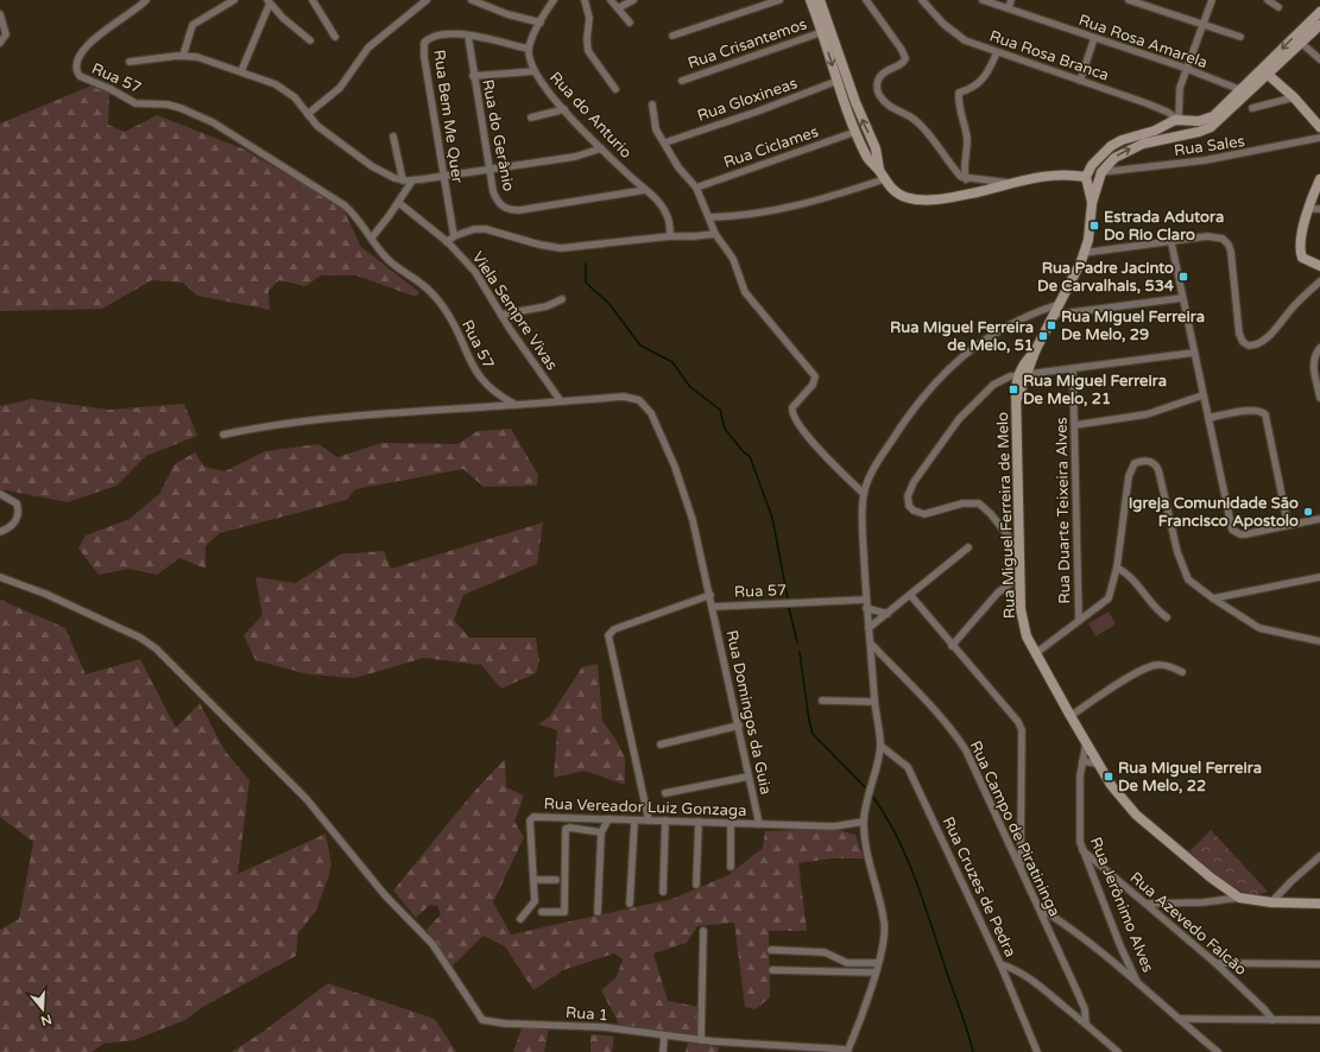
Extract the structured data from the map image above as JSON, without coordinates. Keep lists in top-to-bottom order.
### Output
{
  "streets": {
    "main road": ["Rua Miguel Ferreira de Melo"],
    "street": [
      "Rua Rosa Amarela",
      "Rua Crisantemos",
      "Rua Rosa Branca",
      "Rua 57",
      "Rua Gloxineas",
      "Rua do Anturio",
      "Rua Bem Me Quer",
      "Rua do Gerânio",
      "Rua Sales",
      "Rua Ciclames",
      "Viela Sempre Vivas",
      "Rua Duarte Teixeira Alves",
      "Rua Domingos da Guia",
      "Rua Vereador Luiz Gonzaga",
      "Rua Campo de Piratininga",
      "Rua Cruzes de Pedra",
      "Rua Jerônimo Alves",
      "Rua Azevedo Falcão",
      "Rua 1"
    ]
  },
  "crossings": [
    ["Rua 57", "Viela Sempre Vivas"],
    ["Rua 57", "Rua Domingos da Guia"],
    ["Rua do Anturio", "Rua Bem Me Quer"],
    ["Rua do Anturio", "Rua do Gerânio"],
    ["Rua Bem Me Quer", "Rua do Gerânio"],
    ["Rua Miguel Ferreira de Melo", "Rua Jerônimo Alves"],
    ["Rua Domingos da Guia", "Rua Vereador Luiz Gonzaga"],
    ["Rua Jerônimo Alves", "Rua Azevedo Falcão"]
  ],
  "places": {
    "transit": [
      "Estrada Adutora Do Rio Claro",
      "Rua Padre Jacinto De Carvalhais, 534",
      "Rua Miguel Ferreira De Melo, 29",
      "Rua Miguel Ferreira de Melo, 51",
      "Rua Miguel Ferreira De Melo, 21",
      "Rua Miguel Ferreira De Melo, 22"
    ],
    "other": ["Igreja Comunidade São Francisco Apostolo"]
  },
  "north": "bottom"
}
